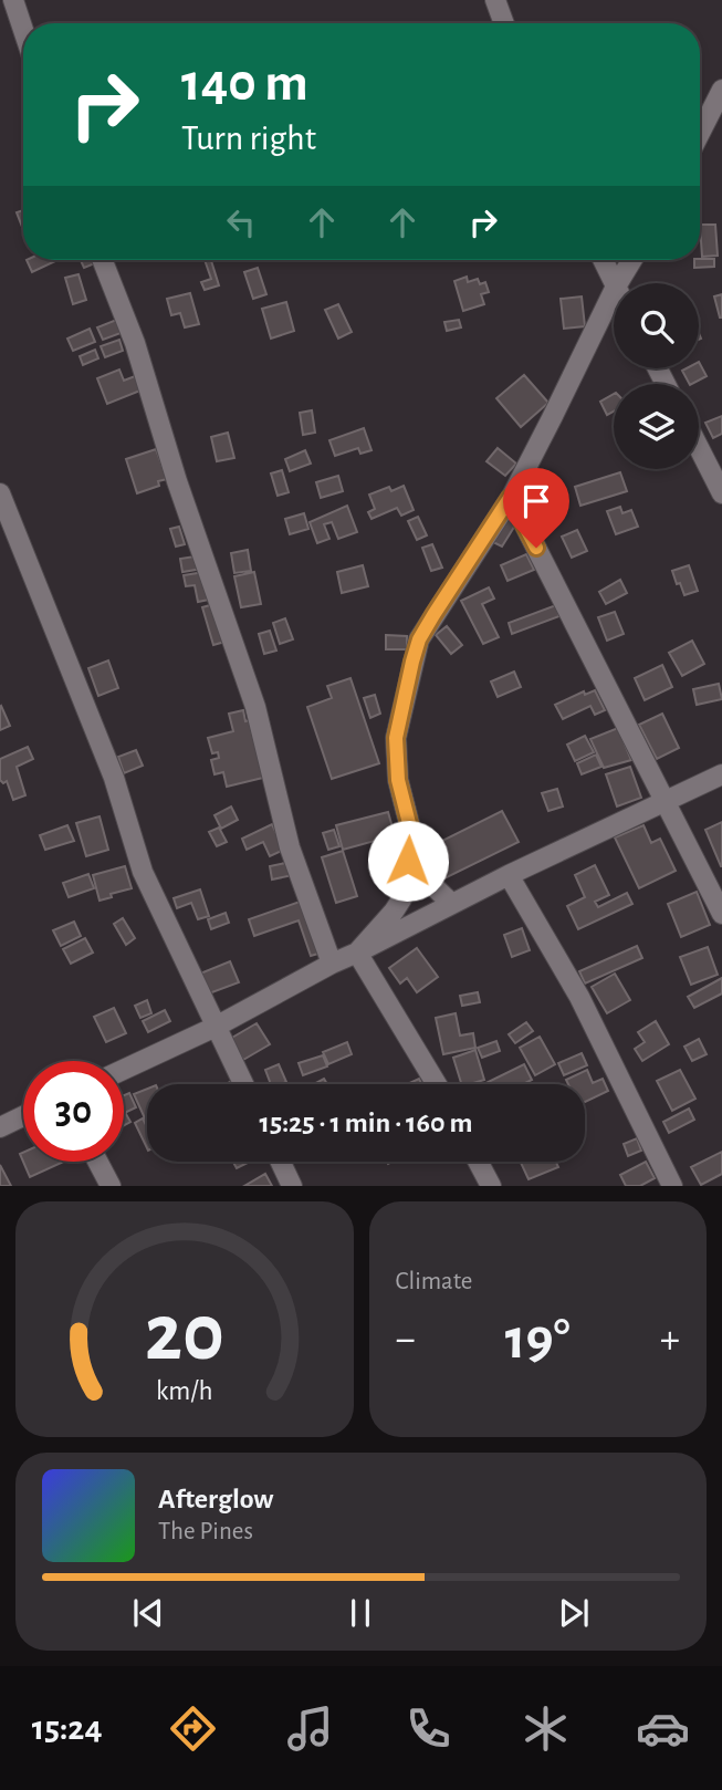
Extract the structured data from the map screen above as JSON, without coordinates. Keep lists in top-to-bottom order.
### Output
{
  "page": {
    "turn": ["140 m", "Turn right"],
    "limit": "30",
    "trip": "15:25 · 1 min · 160 m",
    "tile": "Climate",
    "heat": ["−", "19°", "+"],
    "song": ["Afterglow", "The Pines"],
    "tabs": "15:24",
    "gauge": ["20", "km/h"]
  }
}
